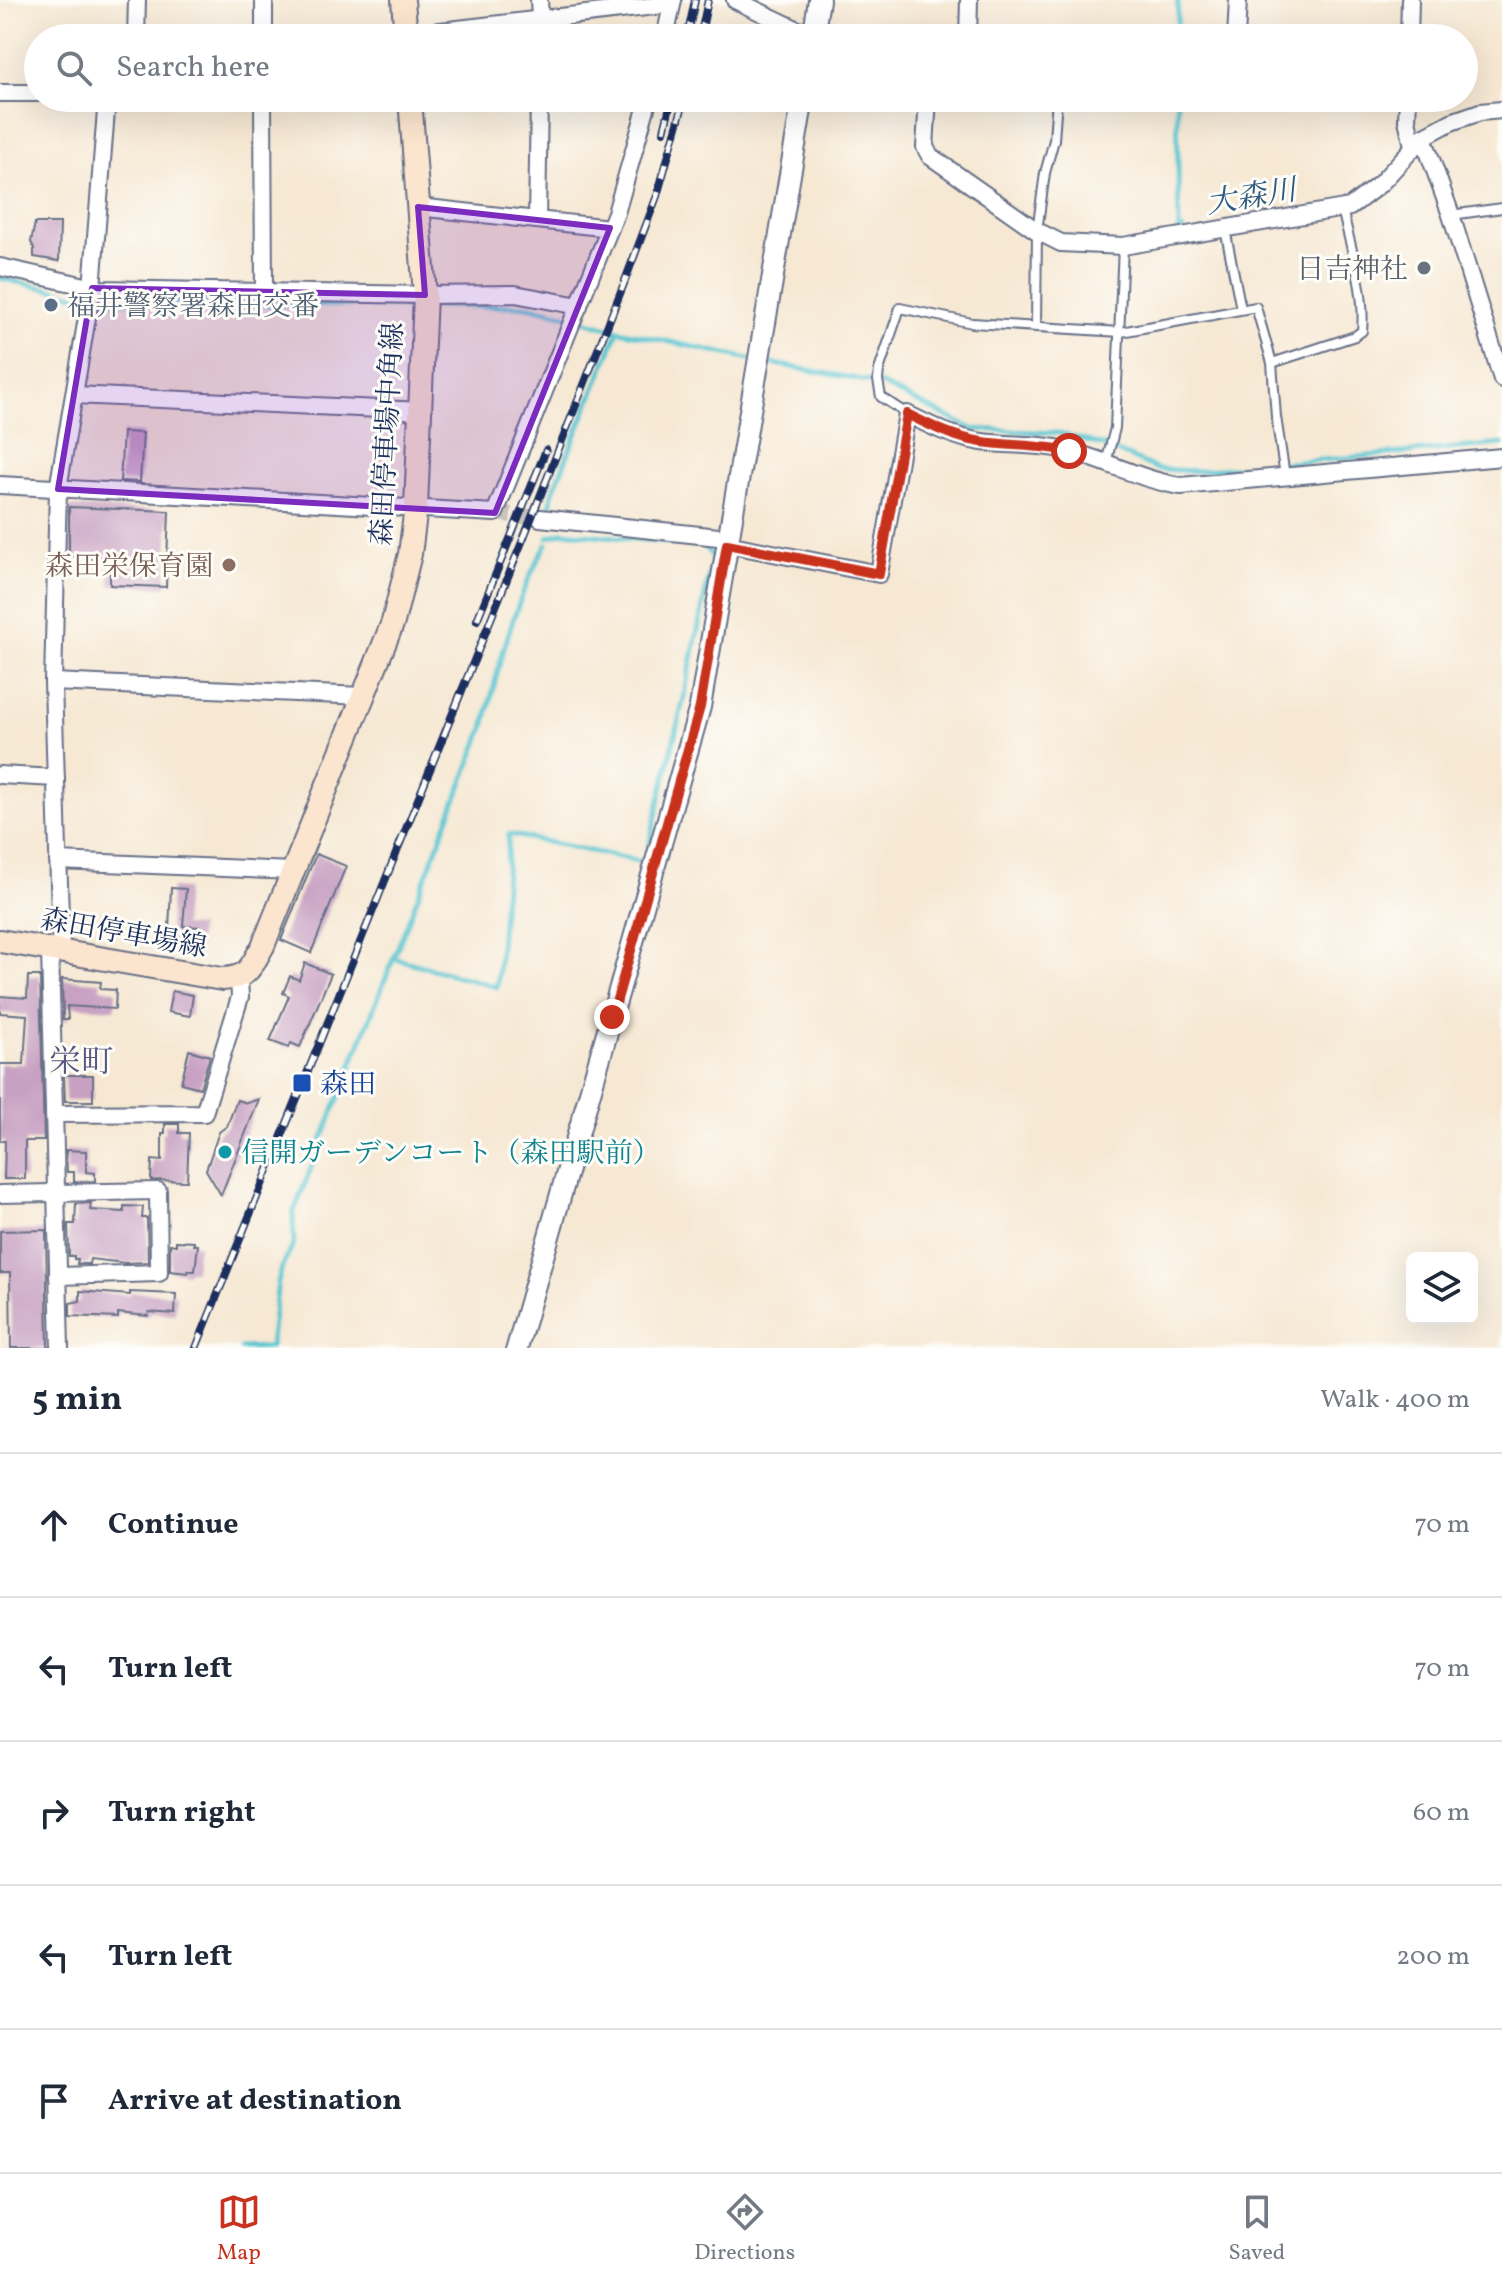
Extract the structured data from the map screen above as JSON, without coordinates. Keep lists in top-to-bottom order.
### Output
{
  "streets": {
    "main road": ["森田停車場中角線", "森田停車場線"]
  },
  "crossings": [
    ["森田停車場中角線", "森田停車場線"]
  ],
  "districts": ["栄町"],
  "water": ["大森川"],
  "places": {
    "other": [
      "日吉神社",
      "福井警察署森田交番",
      "森田栄保育園",
      "信開ガーデンコート（森田駅前）"
    ],
    "transit": ["森田"]
  },
  "page": {
    "search": "Search here",
    "heading": ["5 min", "Walk · 400 m"],
    "list": [
      ["Continue", "70 m"],
      ["Turn left", "70 m"],
      ["Turn right", "60 m"],
      ["Turn left", "200 m"],
      "Arrive at destination"
    ],
    "nav": ["Map", "Directions", "Saved"]
  }
}
